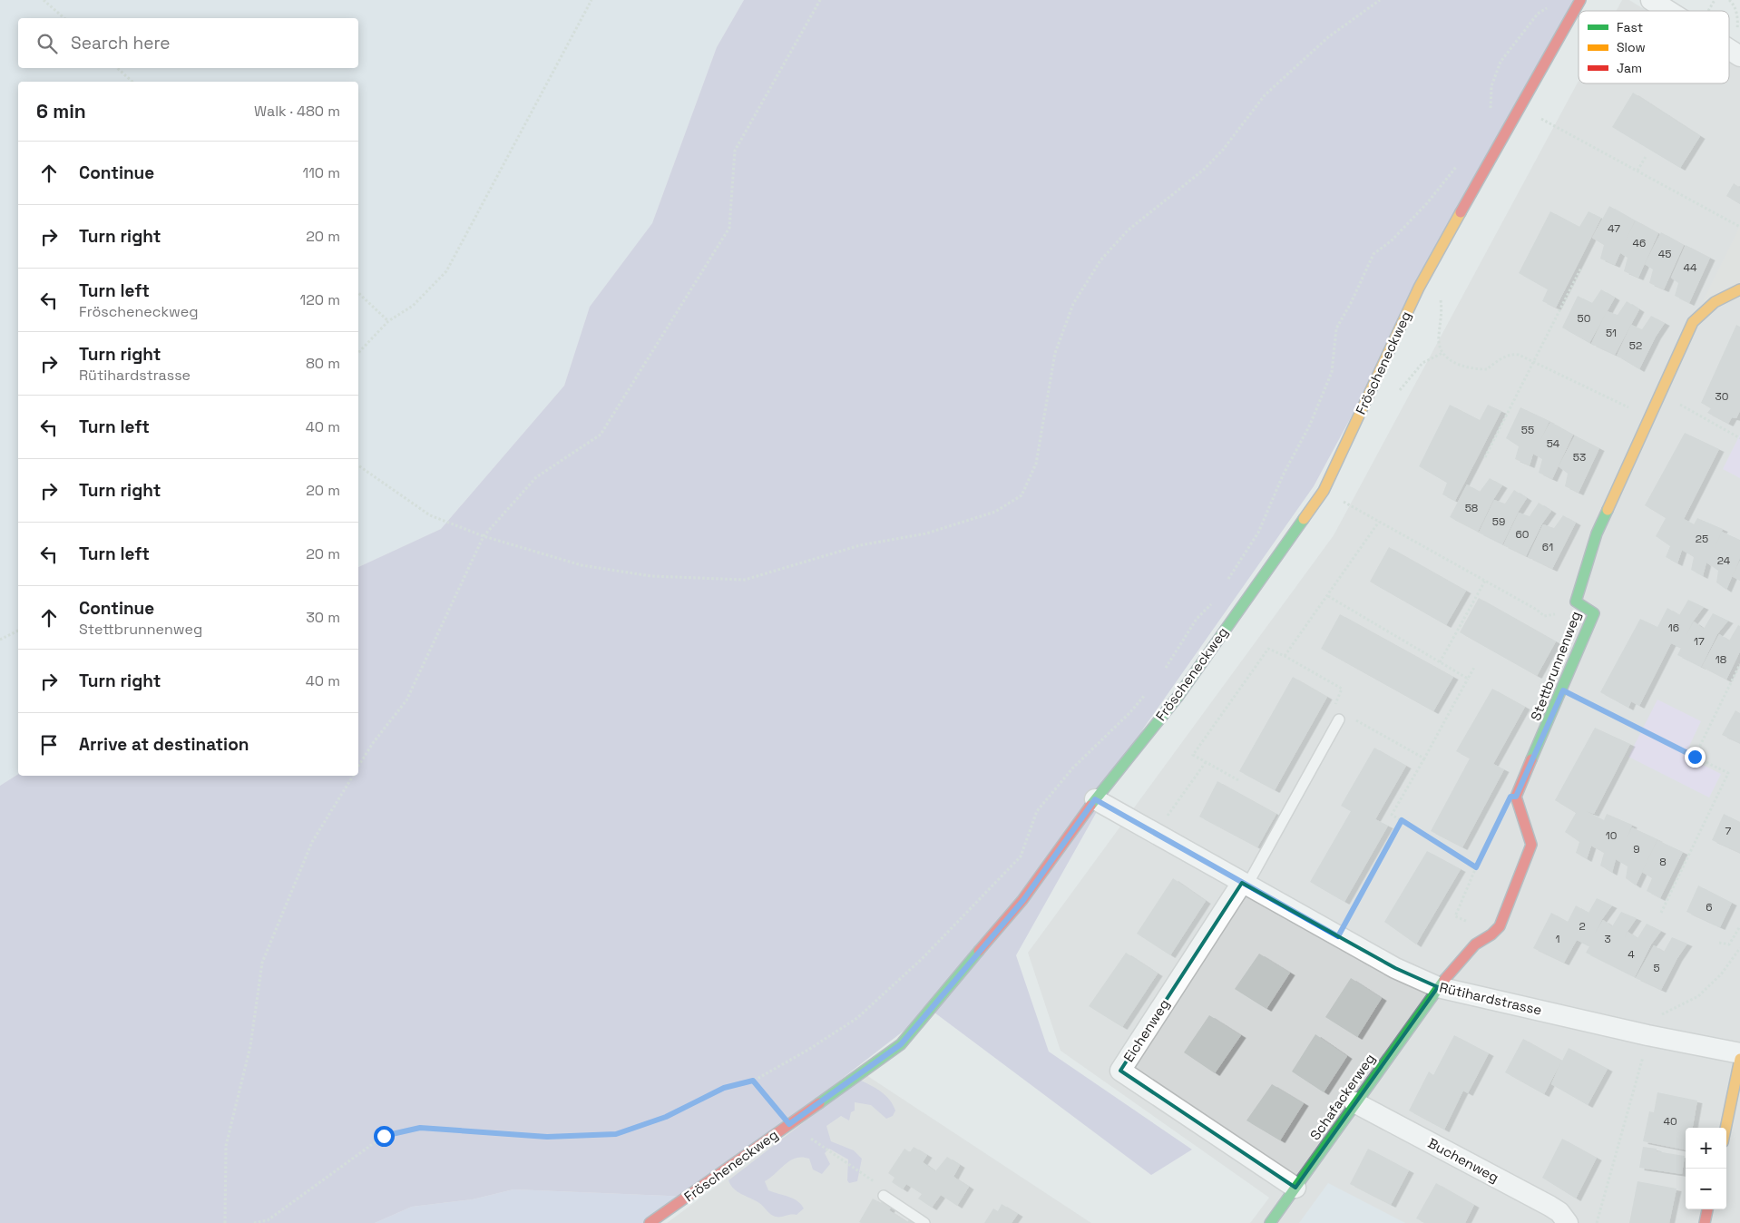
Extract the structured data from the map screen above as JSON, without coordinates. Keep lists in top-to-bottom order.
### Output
{
  "streets": {
    "street": [
      "Fröscheneckweg",
      "Stettbrunnenweg",
      "Rütihardstrasse",
      "Eichenweg",
      "Schafackerweg",
      "Buchenweg"
    ]
  },
  "crossings": [
    ["Fröscheneckweg", "Rütihardstrasse"],
    ["Rütihardstrasse", "Eichenweg"],
    ["Rütihardstrasse", "Schafackerweg"],
    ["Eichenweg", "Schafackerweg"],
    ["Schafackerweg", "Buchenweg"]
  ],
  "house_numbers": [
    "47",
    "46",
    "45",
    "44",
    "50",
    "51",
    "52",
    "30",
    "55",
    "54",
    "53",
    "58",
    "59",
    "60",
    "25",
    "61",
    "24",
    "16",
    "17",
    "18",
    "7",
    "10",
    "9",
    "8",
    "6",
    "2",
    "1",
    "3",
    "4",
    "5",
    "40"
  ],
  "legend": ["Fast", "Slow", "Jam"],
  "page": {
    "search": "Search here",
    "heading": ["6 min", "Walk · 480 m"],
    "list": [
      ["Continue", "110 m"],
      ["Turn right", "20 m"],
      ["Turn left", "Fröscheneckweg", "120 m"],
      ["Turn right", "Rütihardstrasse", "80 m"],
      ["Turn left", "40 m"],
      ["Turn right", "20 m"],
      ["Turn left", "20 m"],
      ["Continue", "Stettbrunnenweg", "30 m"],
      ["Turn right", "40 m"],
      "Arrive at destination"
    ],
    "map_buttons": ["+", "−"]
  }
}
